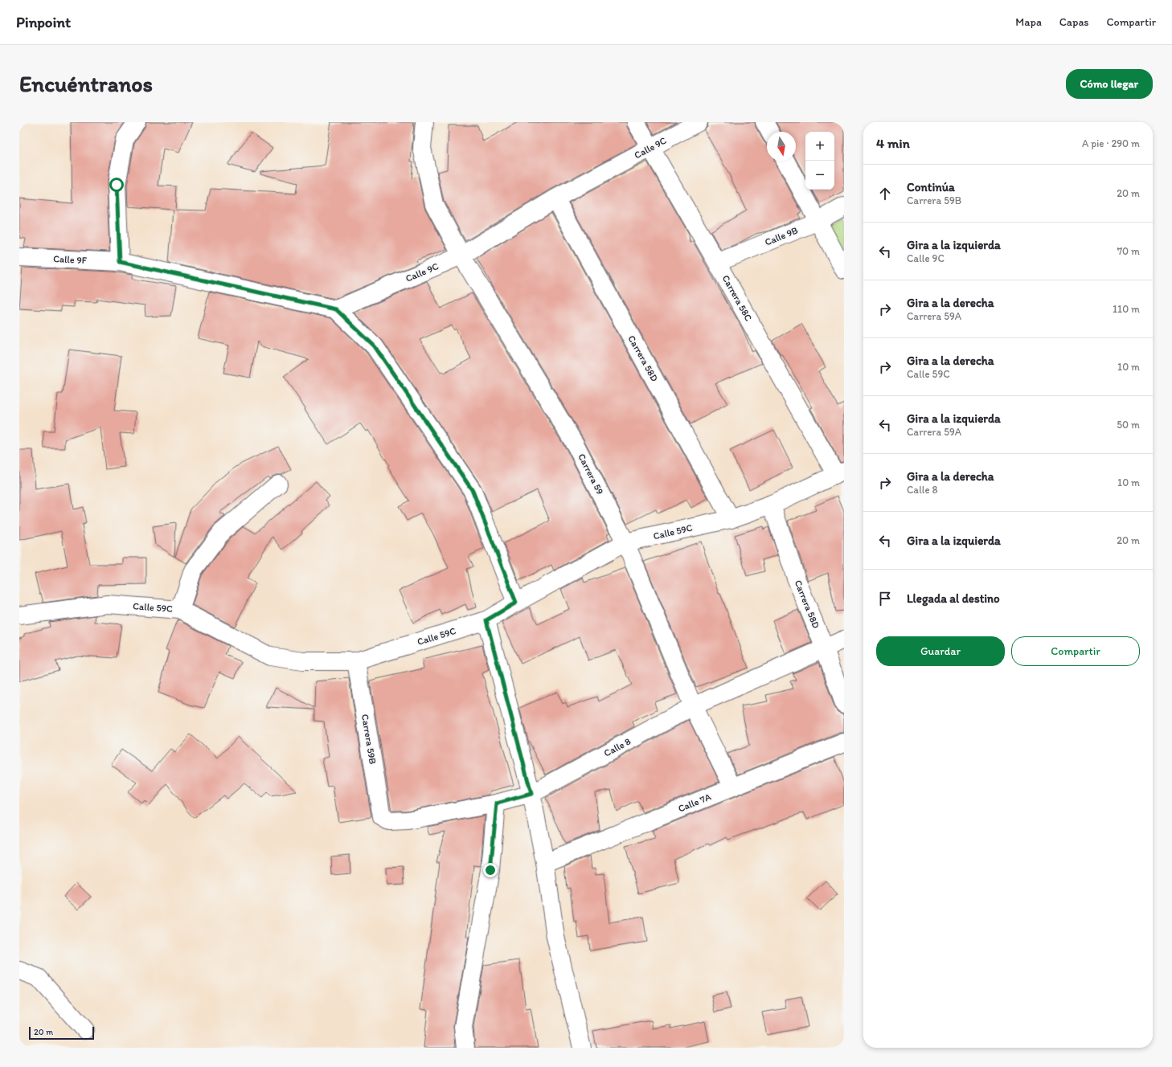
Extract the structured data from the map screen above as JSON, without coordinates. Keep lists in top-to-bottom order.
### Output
{
  "streets": {
    "street": [
      "Calle 9C",
      "Calle 9B",
      "Calle 9F",
      "Carrera 58C",
      "Carrera 58D",
      "Carrera 59",
      "Calle 59C",
      "Carrera 59B",
      "Calle 8",
      "Calle 7A"
    ]
  },
  "crossings": [
    ["Calle 9C", "Carrera 58C"],
    ["Calle 9C", "Carrera 58D"],
    ["Calle 9C", "Carrera 59"],
    ["Calle 9B", "Carrera 58C"],
    ["Carrera 58C", "Calle 59C"],
    ["Carrera 58D", "Calle 59C"],
    ["Carrera 58D", "Calle 8"],
    ["Carrera 59", "Calle 59C"],
    ["Carrera 59", "Calle 8"],
    ["Carrera 59", "Calle 7A"],
    ["Calle 59C", "Carrera 59B"],
    ["Carrera 59B", "Calle 8"]
  ],
  "scale_bar": "20 m",
  "north": "bottom",
  "page": {
    "header": "Pinpoint",
    "nav": ["Mapa", "Capas", "Compartir"],
    "buttons": [
      "Cómo llegar",
      ["Guardar", "Compartir"]
    ],
    "title": "Encuéntranos",
    "heading": ["4 min", "A pie · 290 m"],
    "map_buttons": ["+", "−"],
    "list": [
      ["Continúa", "Carrera 59B", "20 m"],
      ["Gira a la izquierda", "Calle 9C", "70 m"],
      ["Gira a la derecha", "Carrera 59A", "110 m"],
      ["Gira a la derecha", "Calle 59C", "10 m"],
      ["Gira a la izquierda", "Carrera 59A", "50 m"],
      ["Gira a la derecha", "Calle 8", "10 m"],
      ["Gira a la izquierda", "20 m"],
      "Llegada al destino"
    ],
    "scale": "20 m"
  }
}
